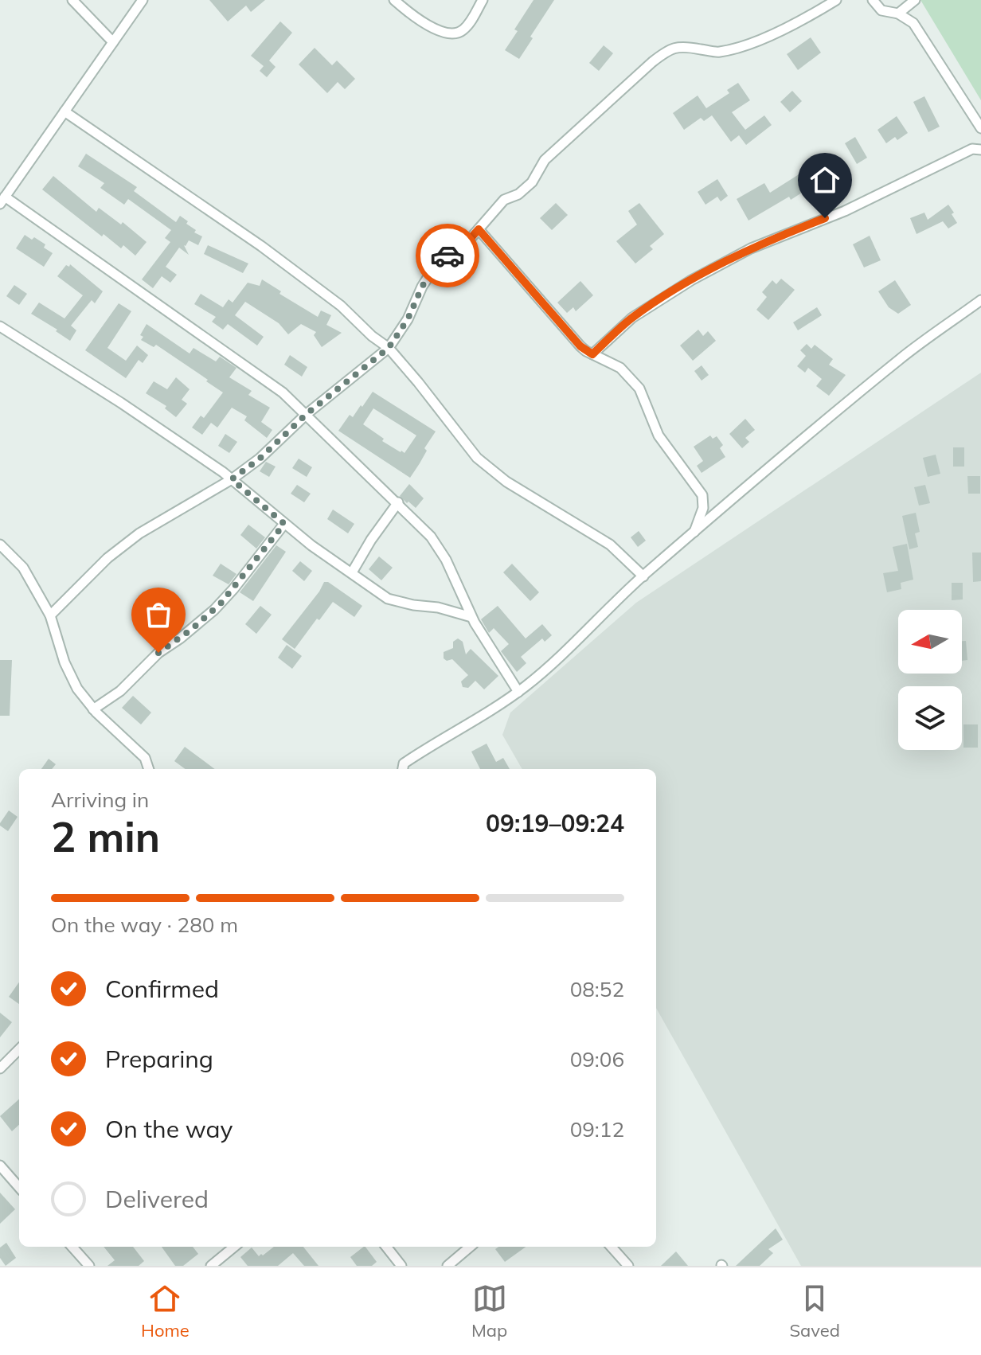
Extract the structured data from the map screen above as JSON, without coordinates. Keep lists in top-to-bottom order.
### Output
{
  "north": "left",
  "page": {
    "heading": ["2 min", "Arriving in", "09:19–09:24"],
    "bar": "On the way · 280 m",
    "list": [
      ["Confirmed", "08:52"],
      ["Preparing", "09:06"],
      ["On the way", "09:12"],
      "Delivered"
    ],
    "tabs": ["Home", "Map", "Saved"]
  }
}
